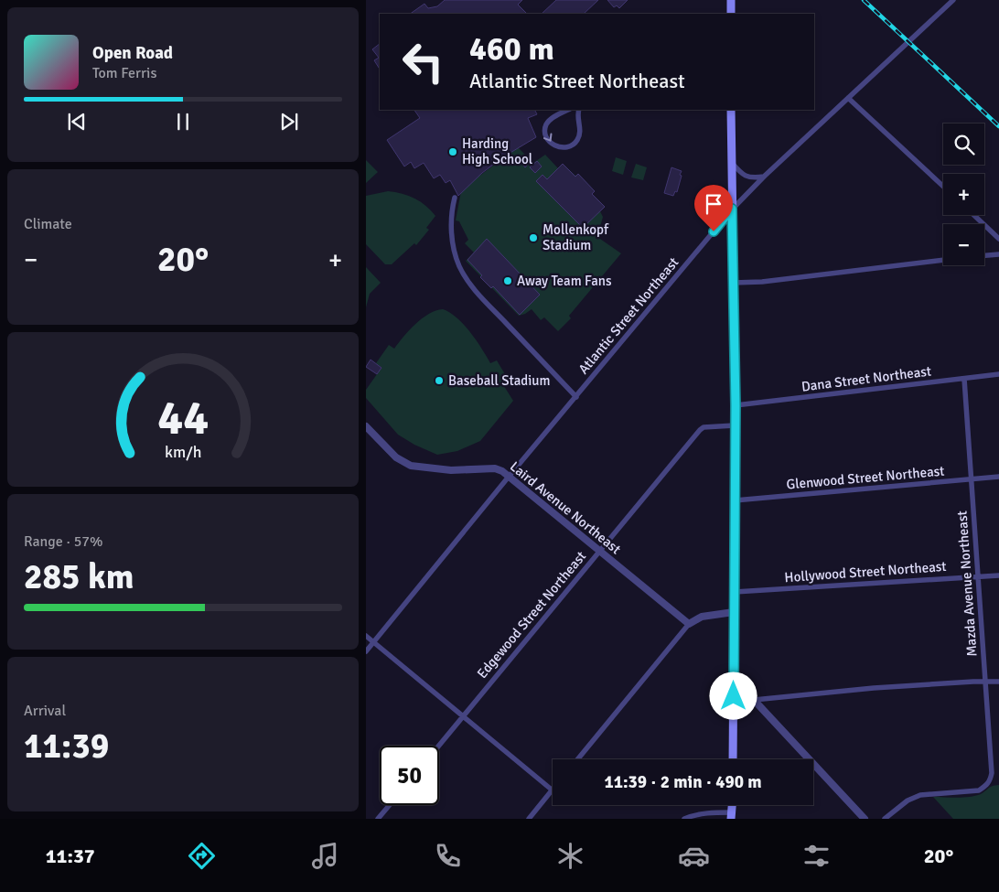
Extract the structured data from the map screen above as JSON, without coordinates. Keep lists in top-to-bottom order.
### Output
{
  "streets": {
    "street": [
      "Atlantic Street Northeast",
      "Dana Street Northeast",
      "Glenwood Street Northeast",
      "Laird Avenue Northeast",
      "Hollywood Street Northeast",
      "Mazda Avenue Northeast",
      "Edgewood Street Northeast"
    ]
  },
  "crossings": [
    ["Atlantic Street Northeast", "Laird Avenue Northeast"],
    ["Dana Street Northeast", "Mazda Avenue Northeast"],
    ["Glenwood Street Northeast", "Mazda Avenue Northeast"],
    ["Laird Avenue Northeast", "Edgewood Street Northeast"],
    ["Hollywood Street Northeast", "Mazda Avenue Northeast"]
  ],
  "places": [
    "Harding High School",
    "Mollenkopf Stadium",
    "Away Team Fans",
    "Baseball Stadium"
  ],
  "page": {
    "turn": ["460 m", "Atlantic Street Northeast"],
    "song": ["Open Road", "Tom Ferris"],
    "map_buttons": ["+", "−"],
    "tile": [
      "Climate",
      ["Range · 57%", "285 km"],
      ["Arrival", "11:39"]
    ],
    "heat": ["−", "20°", "+"],
    "limit": "50",
    "trip": "11:39 · 2 min · 490 m",
    "tabs": ["11:37", "20°"],
    "gauge": ["44", "km/h"]
  }
}
